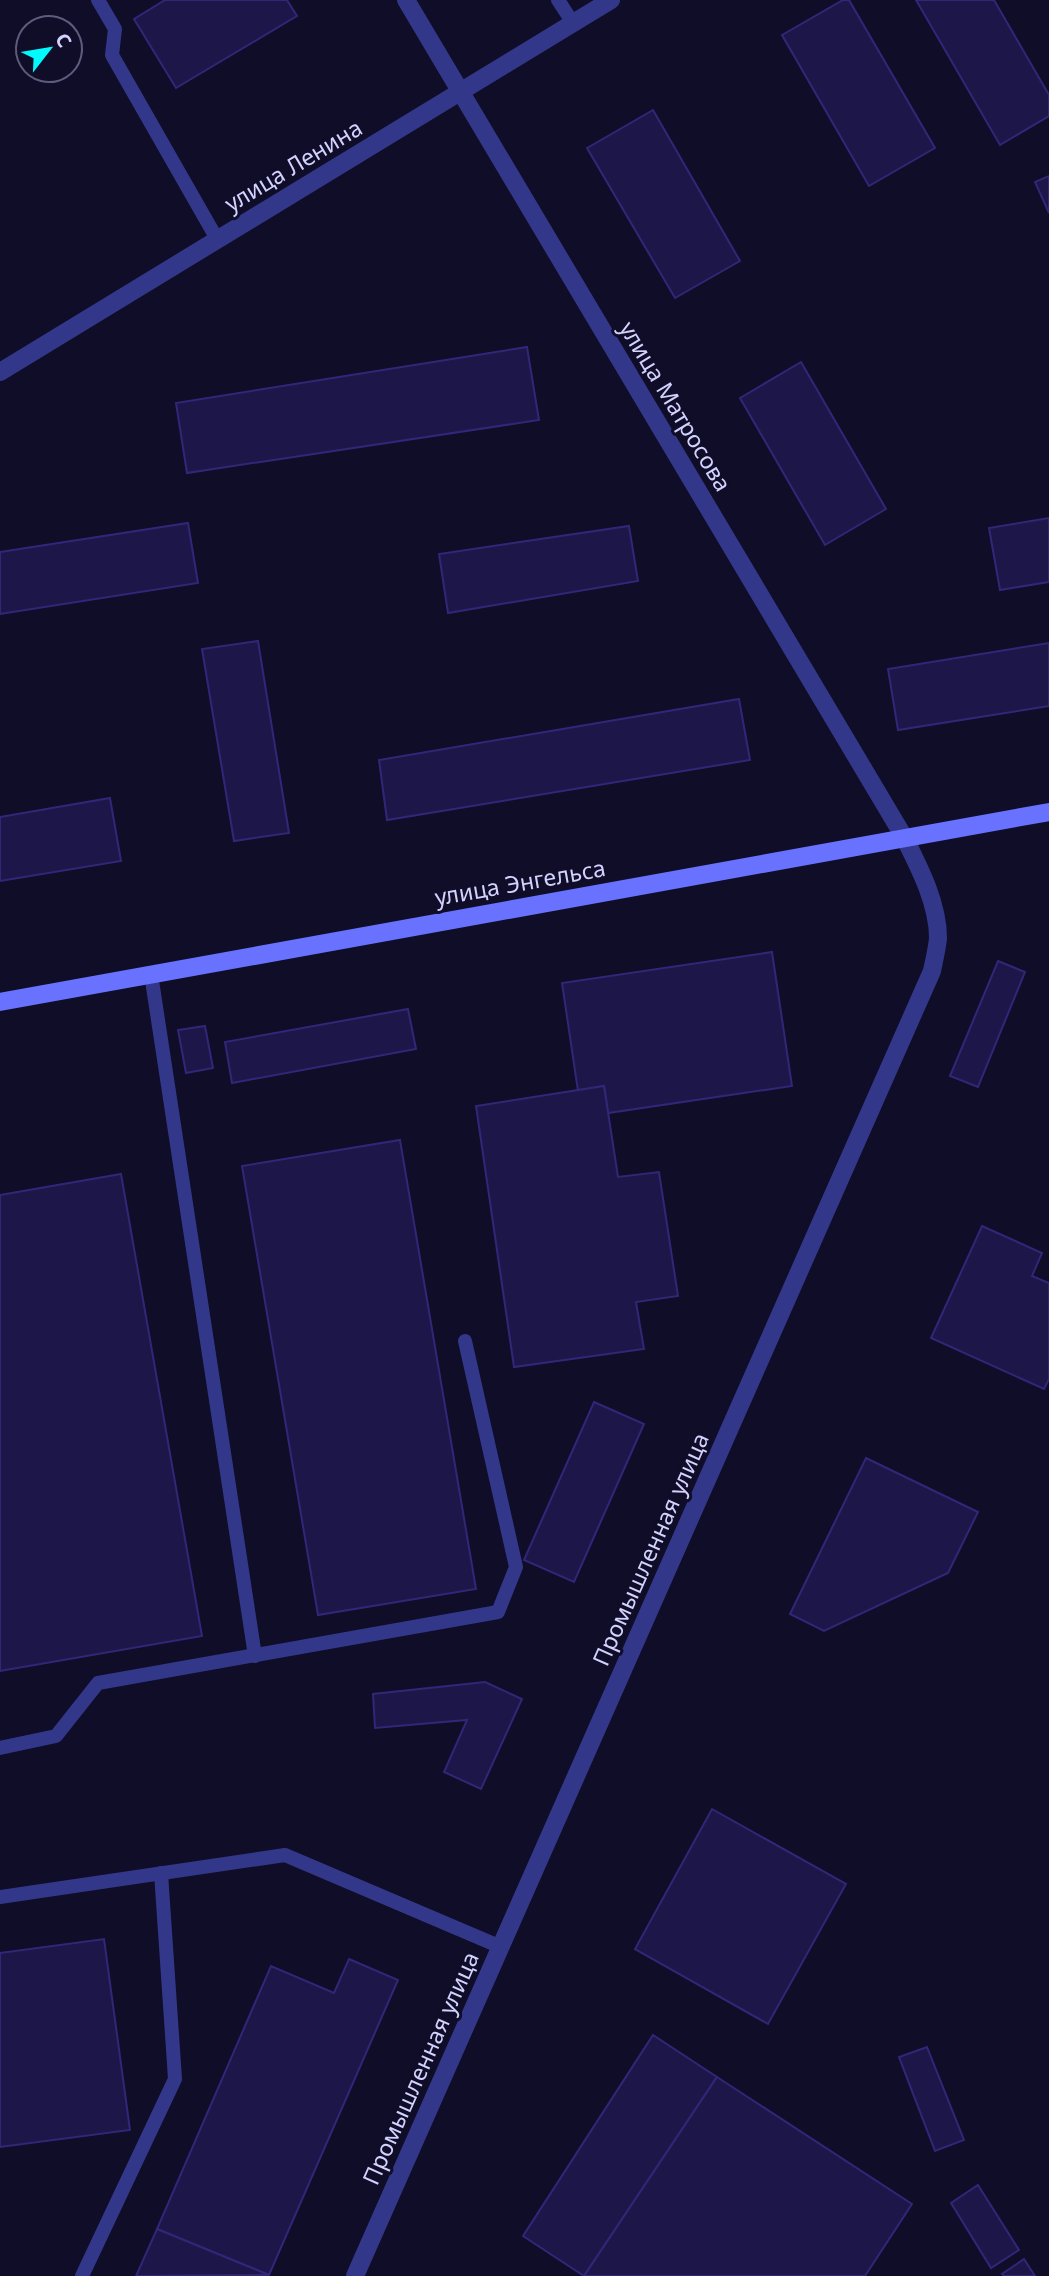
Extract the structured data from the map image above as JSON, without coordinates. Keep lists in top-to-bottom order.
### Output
{
  "streets": {
    "main road": ["улица Энгельса"],
    "street": ["улица Ленина", "улица Матросова", "Промышленная улица"]
  },
  "crossings": [
    ["улица Ленина", "улица Матросова"],
    ["улица Матросова", "улица Энгельса"],
    ["улица Матросова", "Промышленная улица"],
    ["улица Энгельса", "Промышленная улица"]
  ],
  "north": "top right"
}
